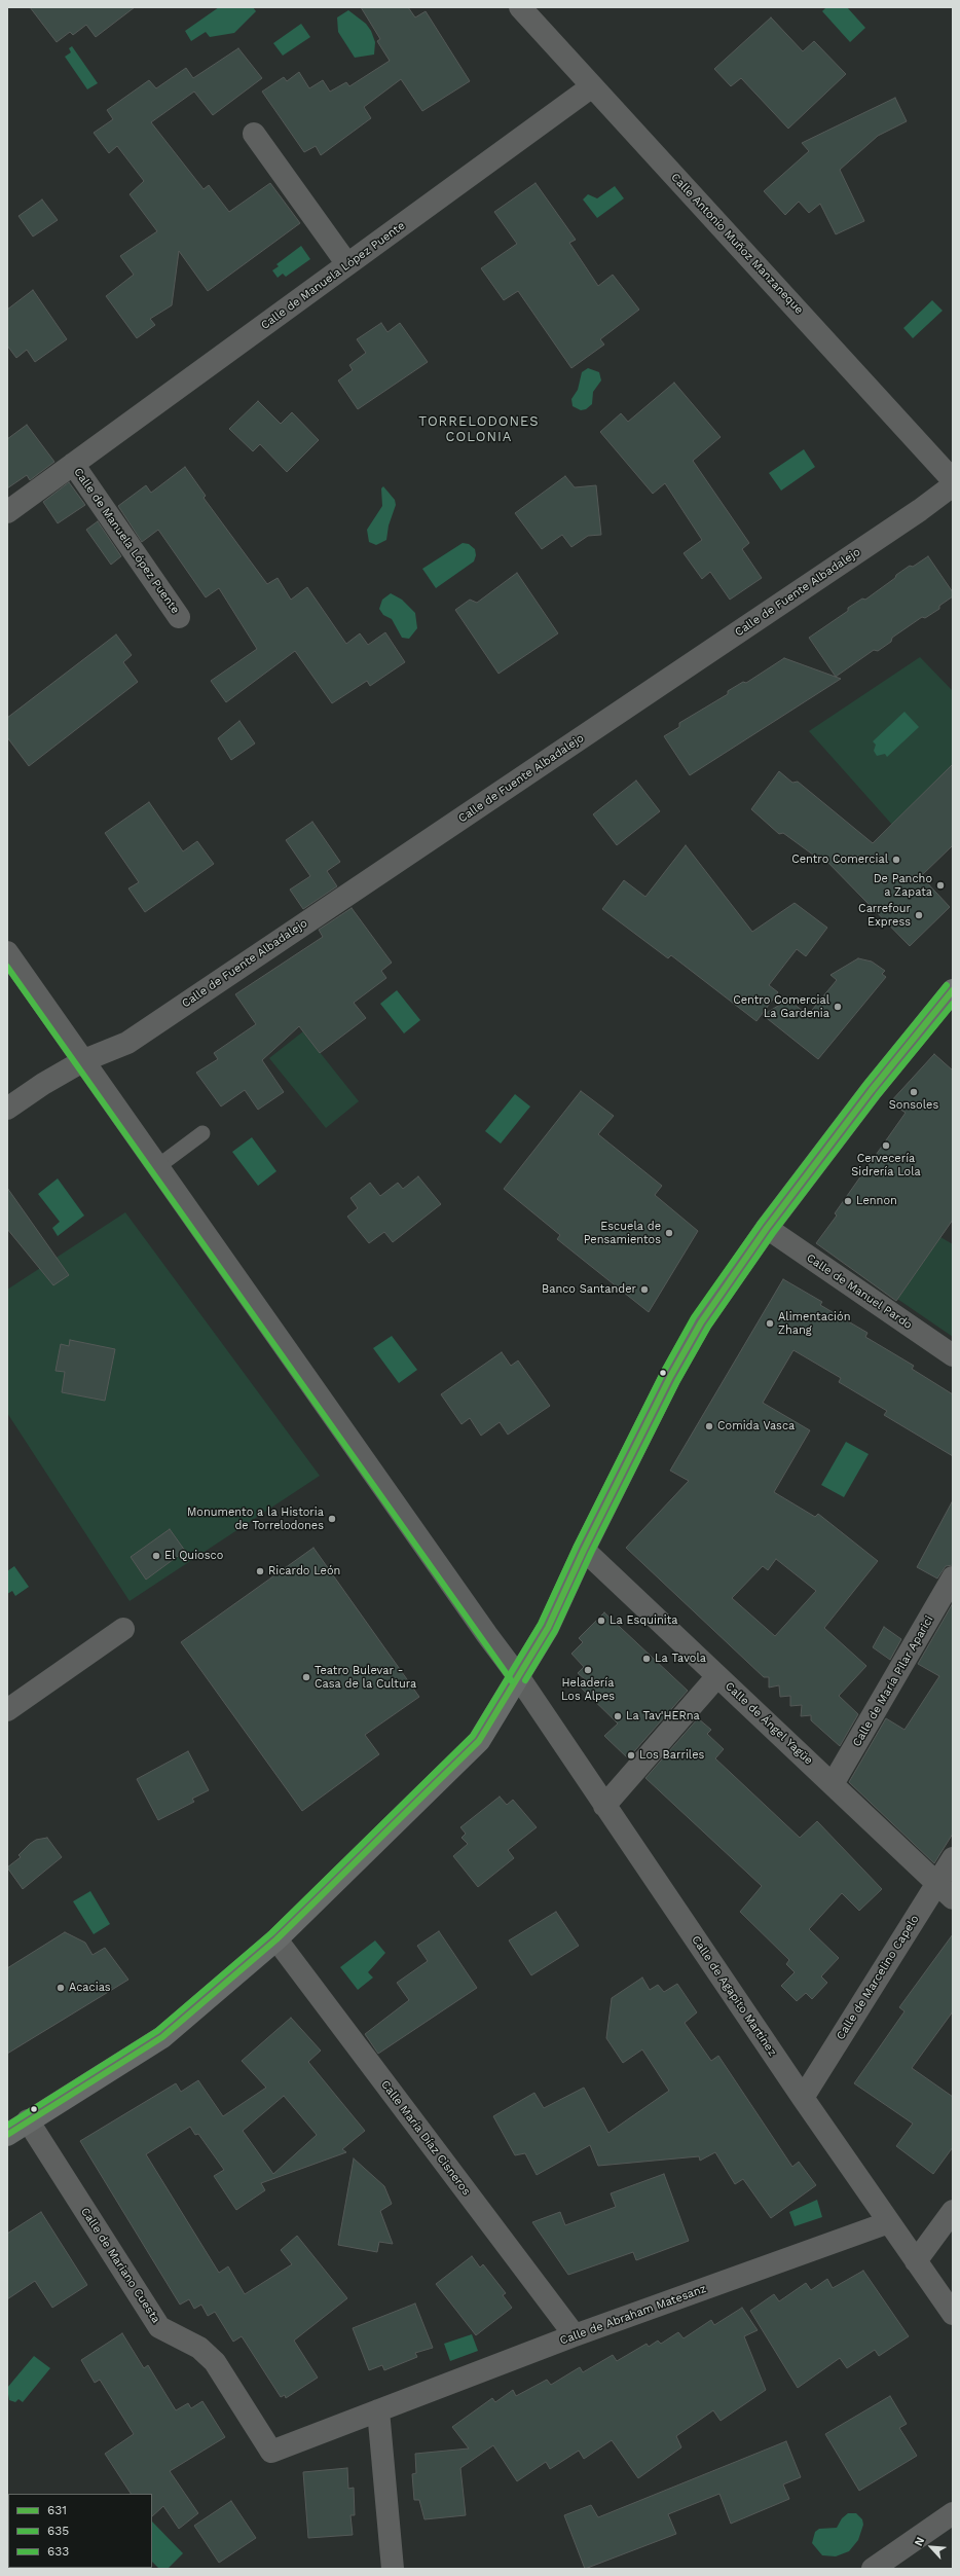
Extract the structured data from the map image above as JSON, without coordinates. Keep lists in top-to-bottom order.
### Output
{
  "streets": {
    "street": [
      "Calle Antonio Muñoz Manzaneque",
      "Calle de Manuela López Puente",
      "Calle de Fuente Albadalejo",
      "Calle de Manuel Pardo",
      "Calle de María Pilar Aparici",
      "Calle de Ángel Yagüe",
      "Calle de Marcelino Capelo",
      "Calle de Agapito Martínez",
      "Calle María Díaz Cisneros",
      "Calle de Mariano Cuesta",
      "Calle de Abraham Matesanz"
    ]
  },
  "crossings": [
    ["Calle Antonio Muñoz Manzaneque", "Calle de Manuela López Puente"],
    ["Calle de Fuente Albadalejo", "Calle de Agapito Martínez"],
    ["Calle de María Pilar Aparici", "Calle de Ángel Yagüe"],
    ["Calle de Ángel Yagüe", "Calle de Marcelino Capelo"],
    ["Calle de Marcelino Capelo", "Calle de Agapito Martínez"],
    ["Calle de Agapito Martínez", "Calle de Abraham Matesanz"],
    ["Calle María Díaz Cisneros", "Calle de Abraham Matesanz"],
    ["Calle de Mariano Cuesta", "Calle de Abraham Matesanz"]
  ],
  "districts": ["TORRELODONES COLONIA"],
  "places": [
    "Centro Comercial",
    "De Pancho a Zapata",
    "Carrefour Express",
    "Centro Comercial La Gardenia",
    "Sonsoles",
    "Cervecería Sidrería Lola",
    "Lennon",
    "Escuela de Pensamientos",
    "Banco Santander",
    "Alimentación Zhang",
    "Comida Vasca",
    "Monumento a la Historia de Torrelodones",
    "El Quiosco",
    "Ricardo León",
    "La Esquinita",
    "La Tavola",
    "Heladería Los Alpes",
    "Teatro Bulevar - Casa de la Cultura",
    "La Tav'HERna",
    "Los Barriles",
    "Acacias"
  ],
  "lines": ["transit line 635", "transit line 633", "transit line 631"],
  "legend": ["631", "635", "633"],
  "north": "top left"
}
